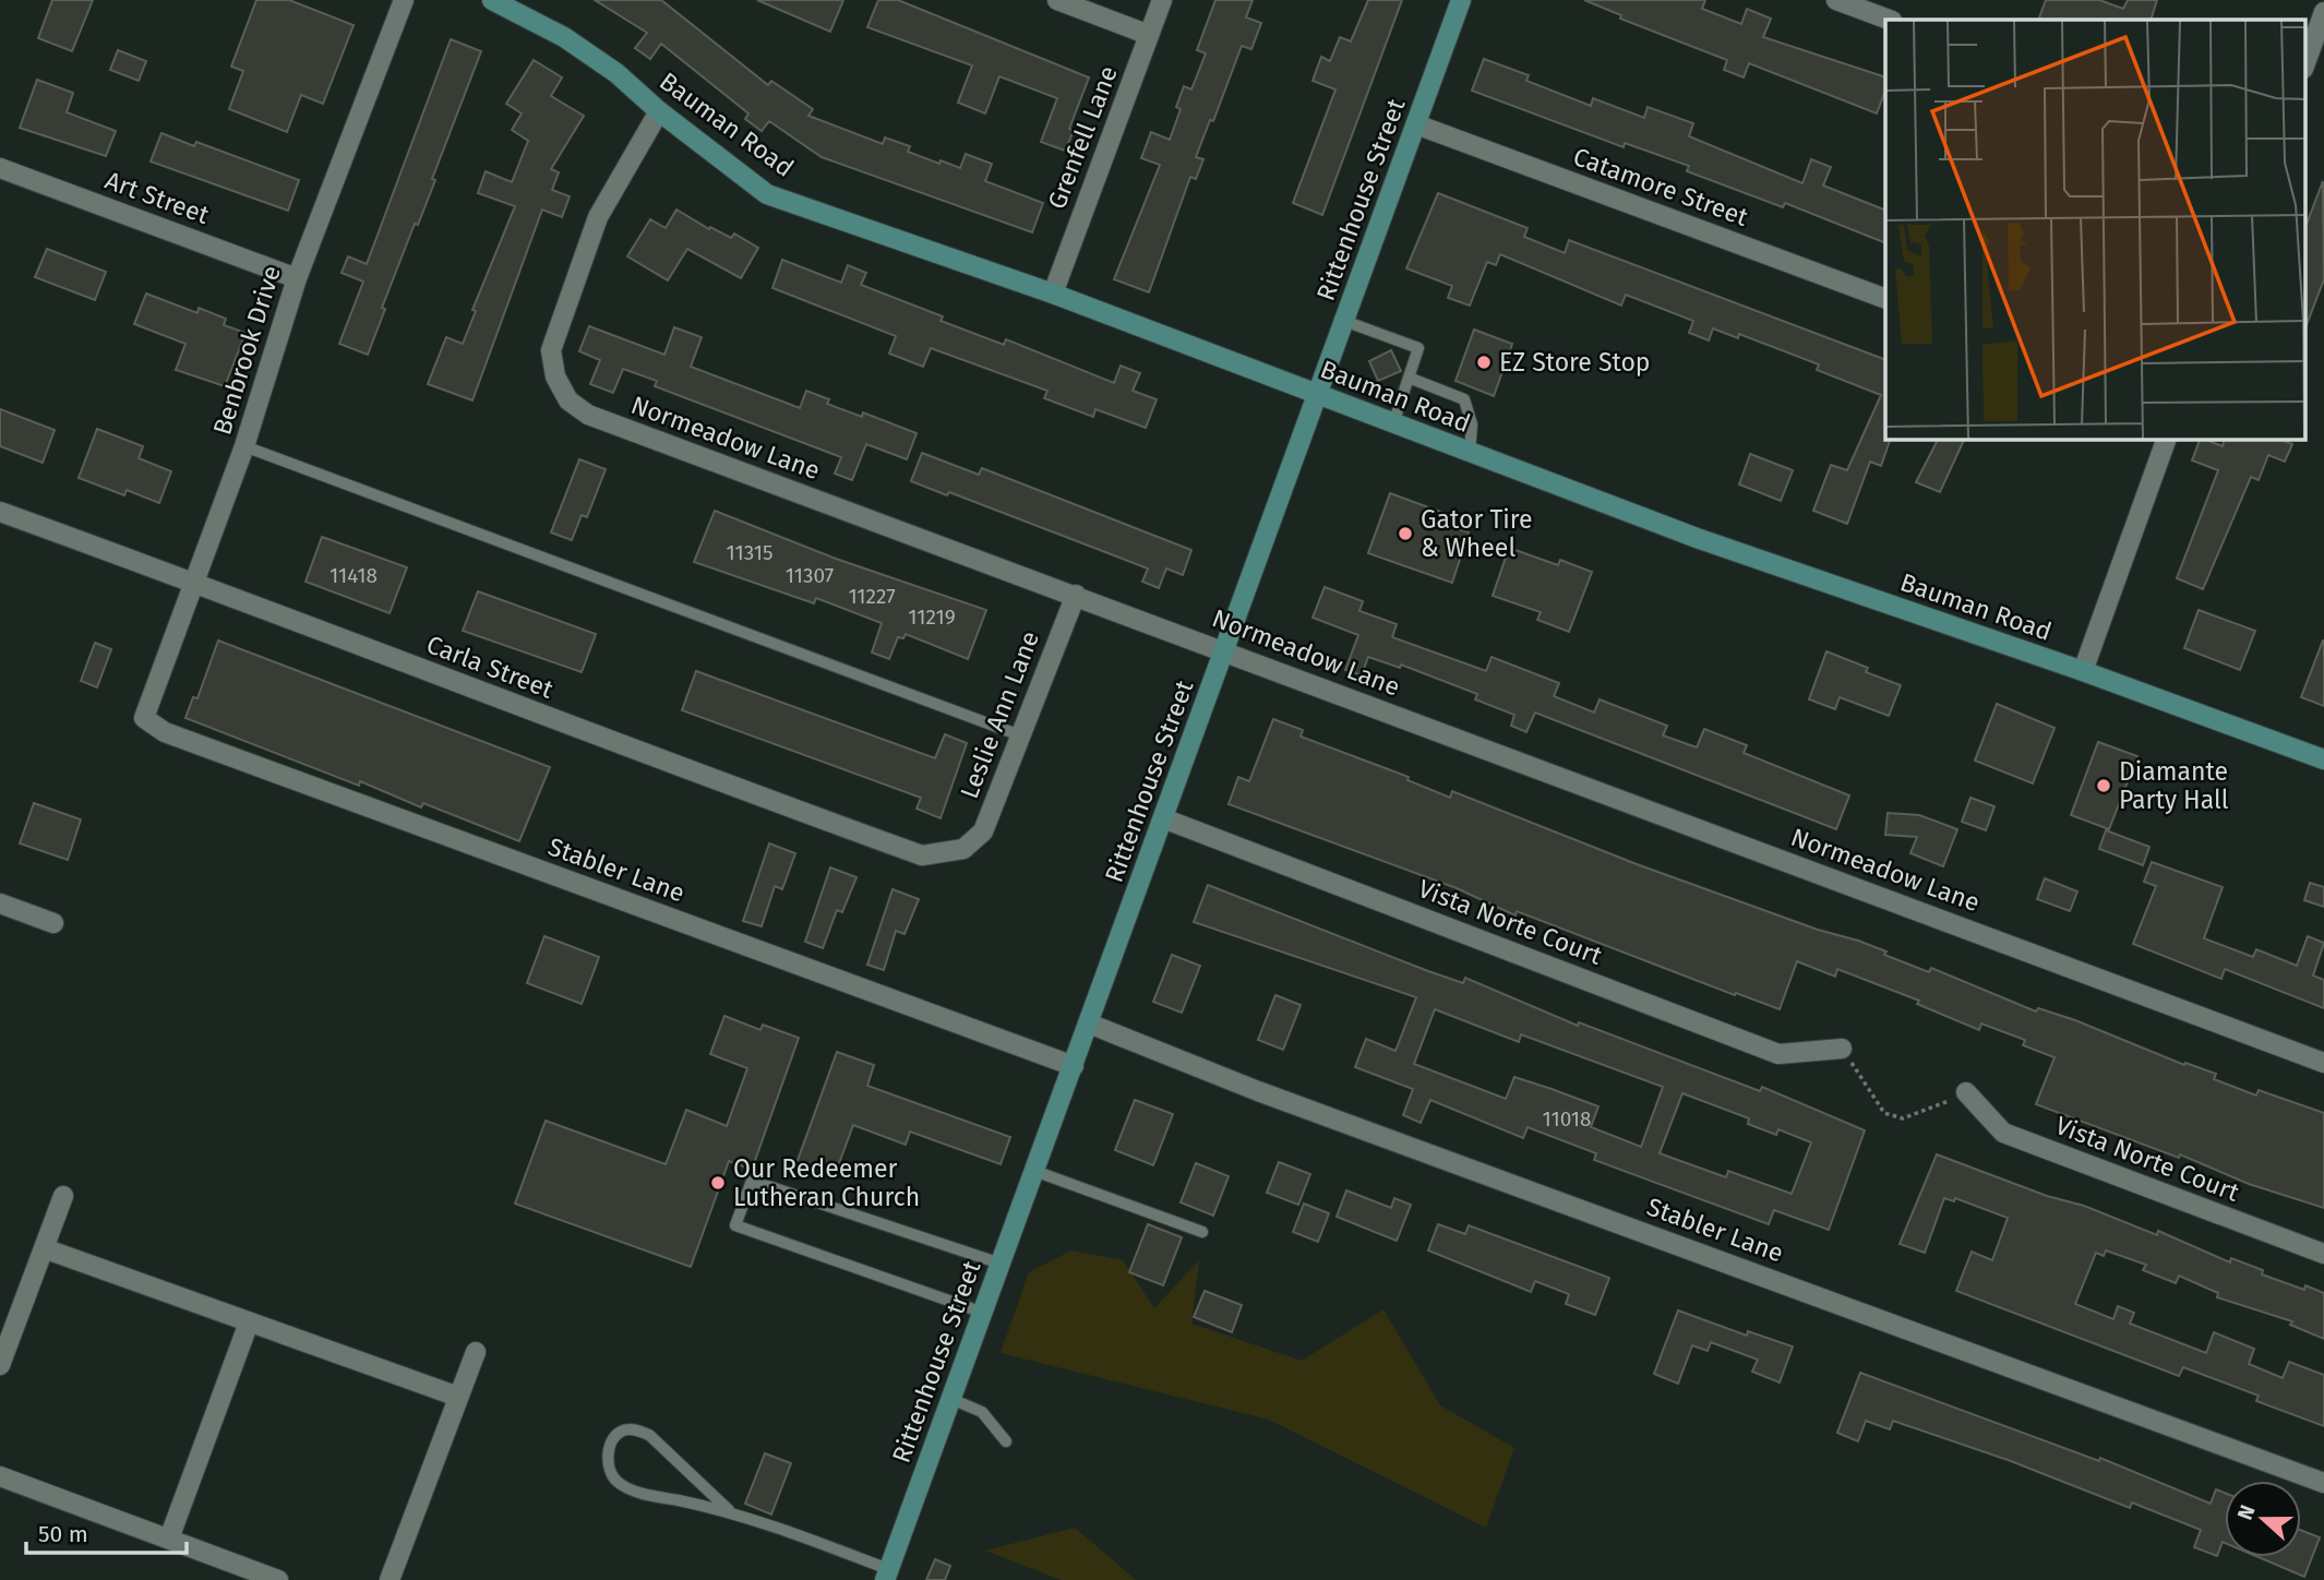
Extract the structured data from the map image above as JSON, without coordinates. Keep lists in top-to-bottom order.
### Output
{
  "streets": {
    "street": [
      "Bauman Road",
      "Grenfell Lane",
      "Catamore Street",
      "Art Street",
      "Rittenhouse Street",
      "Benbrook Drive",
      "Normeadow Lane",
      "Carla Street",
      "Leslie Ann Lane",
      "Stabler Lane",
      "Vista Norte Court"
    ]
  },
  "crossings": [
    ["Bauman Road", "Grenfell Lane"],
    ["Bauman Road", "Rittenhouse Street"],
    ["Bauman Road", "Normeadow Lane"],
    ["Catamore Street", "Rittenhouse Street"],
    ["Art Street", "Benbrook Drive"],
    ["Rittenhouse Street", "Normeadow Lane"],
    ["Rittenhouse Street", "Stabler Lane"],
    ["Rittenhouse Street", "Vista Norte Court"],
    ["Benbrook Drive", "Carla Street"],
    ["Benbrook Drive", "Stabler Lane"],
    ["Normeadow Lane", "Leslie Ann Lane"],
    ["Carla Street", "Leslie Ann Lane"]
  ],
  "places": [
    "EZ Store Stop",
    "Gator Tire & Wheel",
    "Diamante Party Hall",
    "Our Redeemer Lutheran Church"
  ],
  "house_numbers": [
    "11315",
    "11418",
    "11307",
    "11227",
    "11219",
    "11018"
  ],
  "scale_bar": "50 m",
  "north": "left"
}
